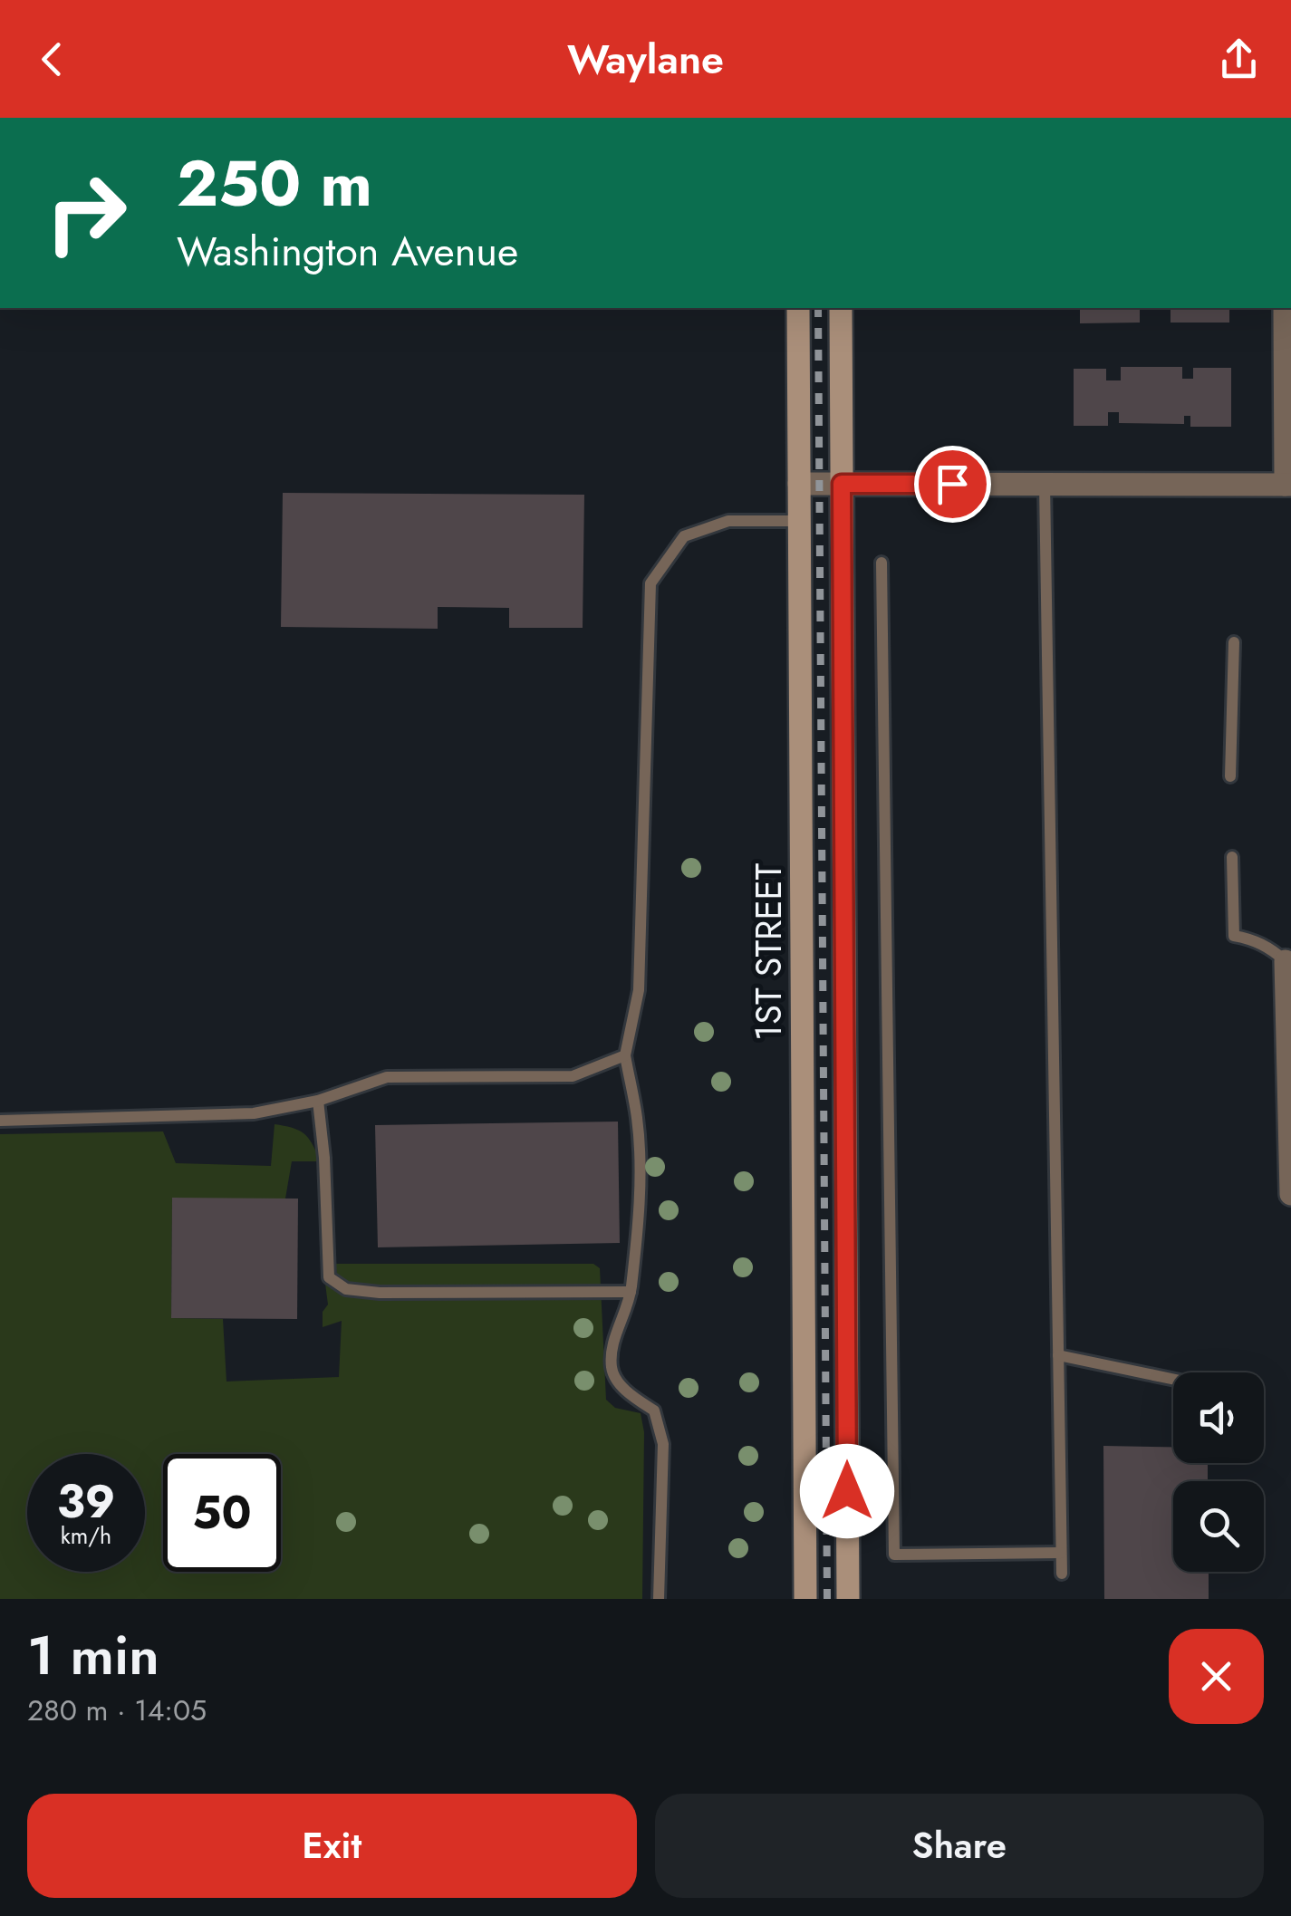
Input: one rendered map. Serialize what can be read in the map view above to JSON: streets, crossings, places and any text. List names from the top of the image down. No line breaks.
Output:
{"streets":{"main road":["1ST STREET"]},"page":{"header":"Waylane","turn":["250 m","Washington Avenue"],"speed":"39 km/h","limit":"50","heading":["1 min","280 m · 14:05"],"buttons":["Exit","Share"]}}
